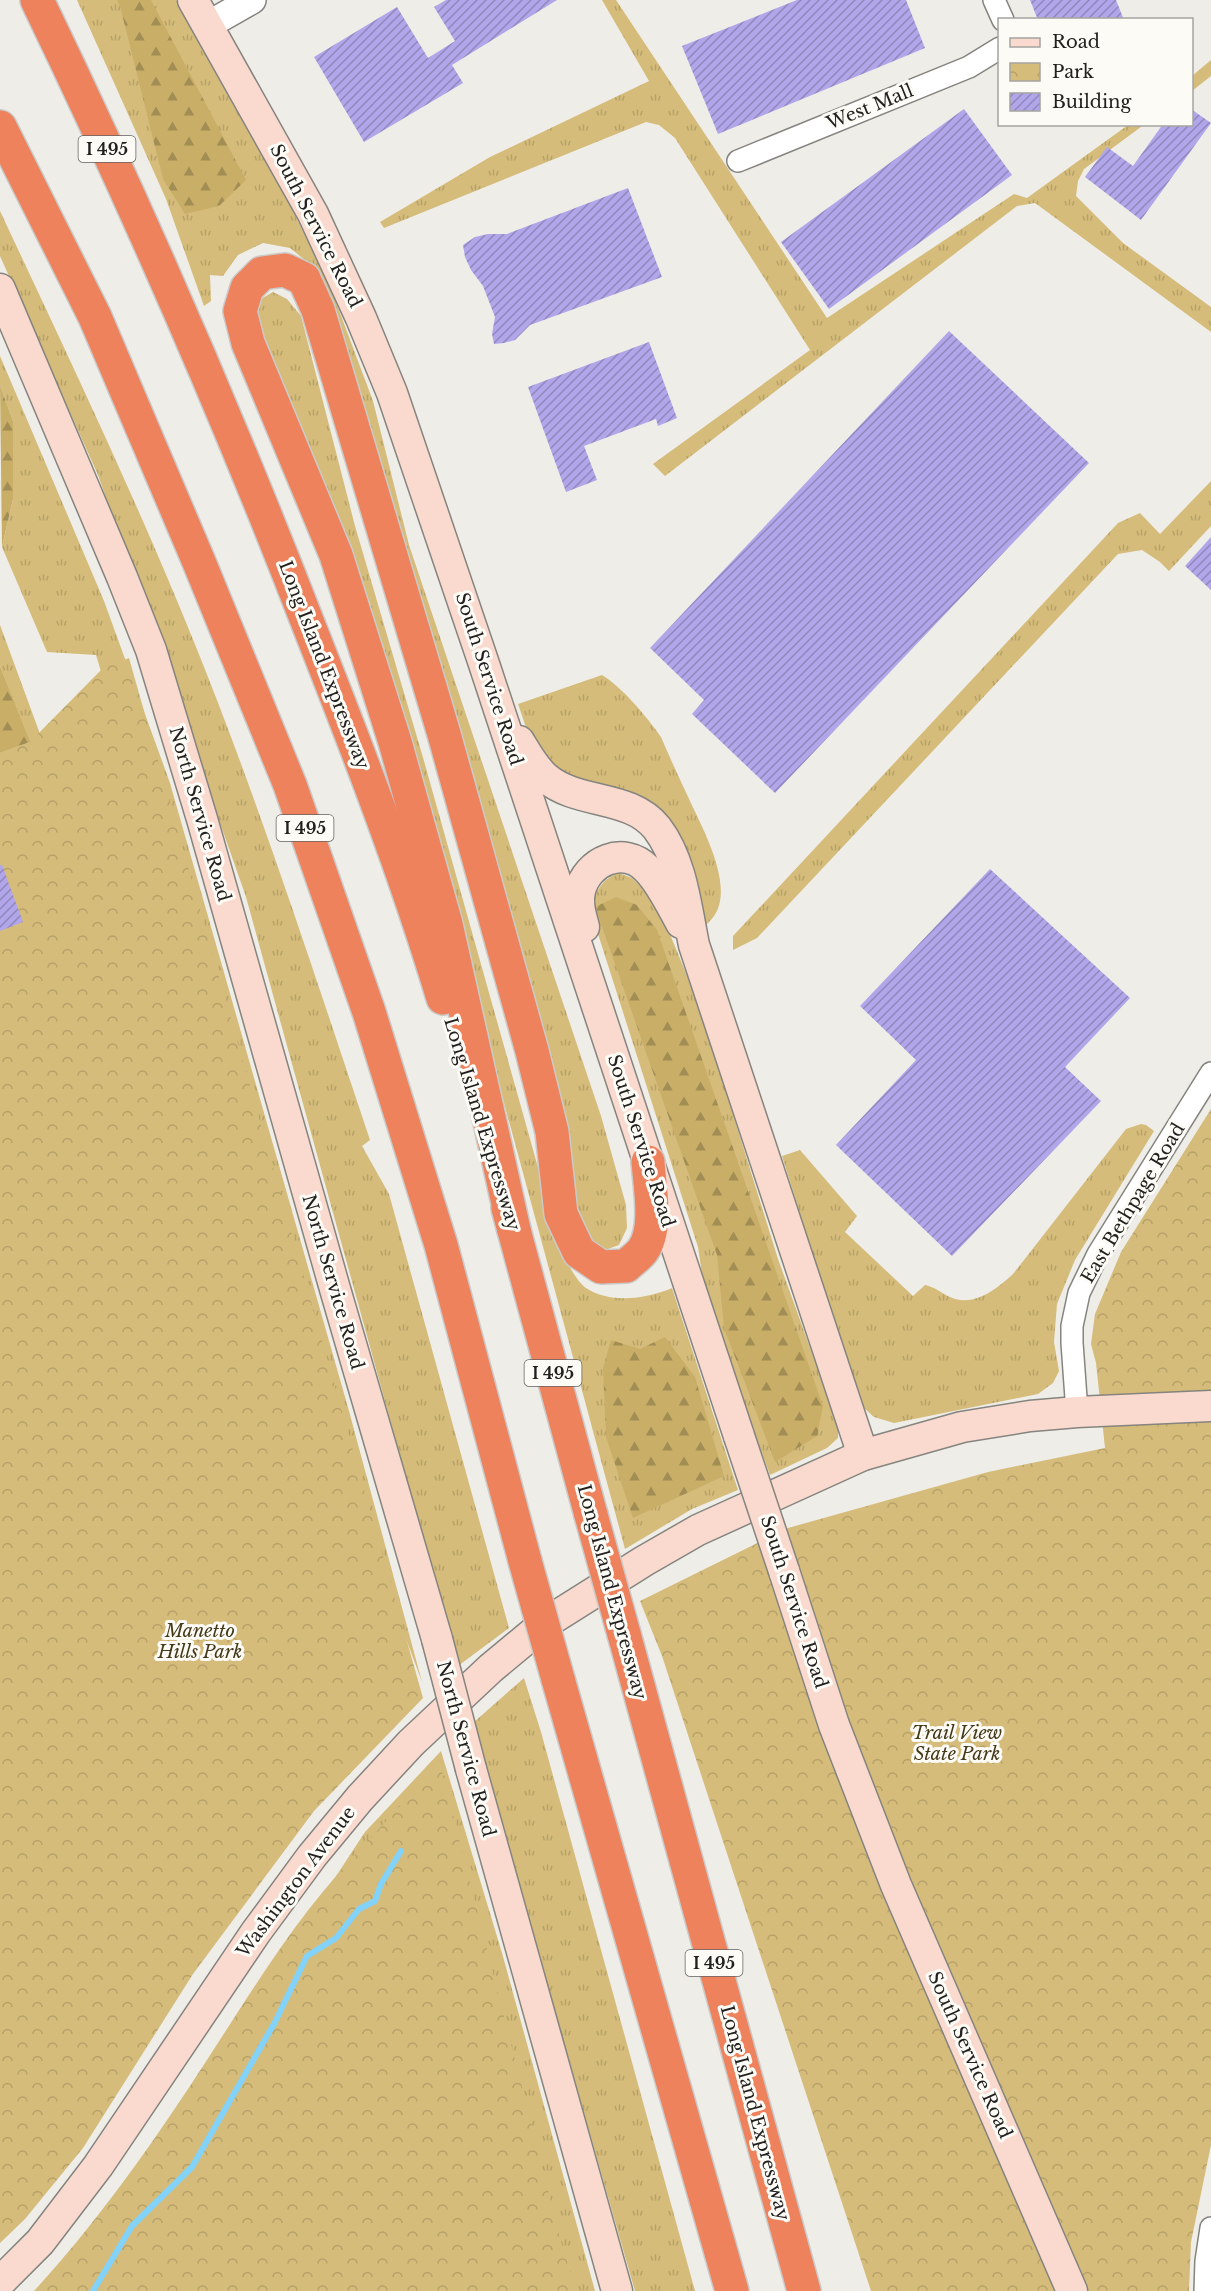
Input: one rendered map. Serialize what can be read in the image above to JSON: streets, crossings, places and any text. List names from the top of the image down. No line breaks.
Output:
{"streets":{"highway":["I 495","Long Island Expressway"],"main road":["South Service Road","North Service Road","Washington Avenue"],"street":["West Mall","East Bethpage Road"]},"crossings":[["East Bethpage Road","Washington Avenue"]],"parks":["Manetto Hills Park","Trail View State Park"],"legend":["Road","Park","Building"]}
